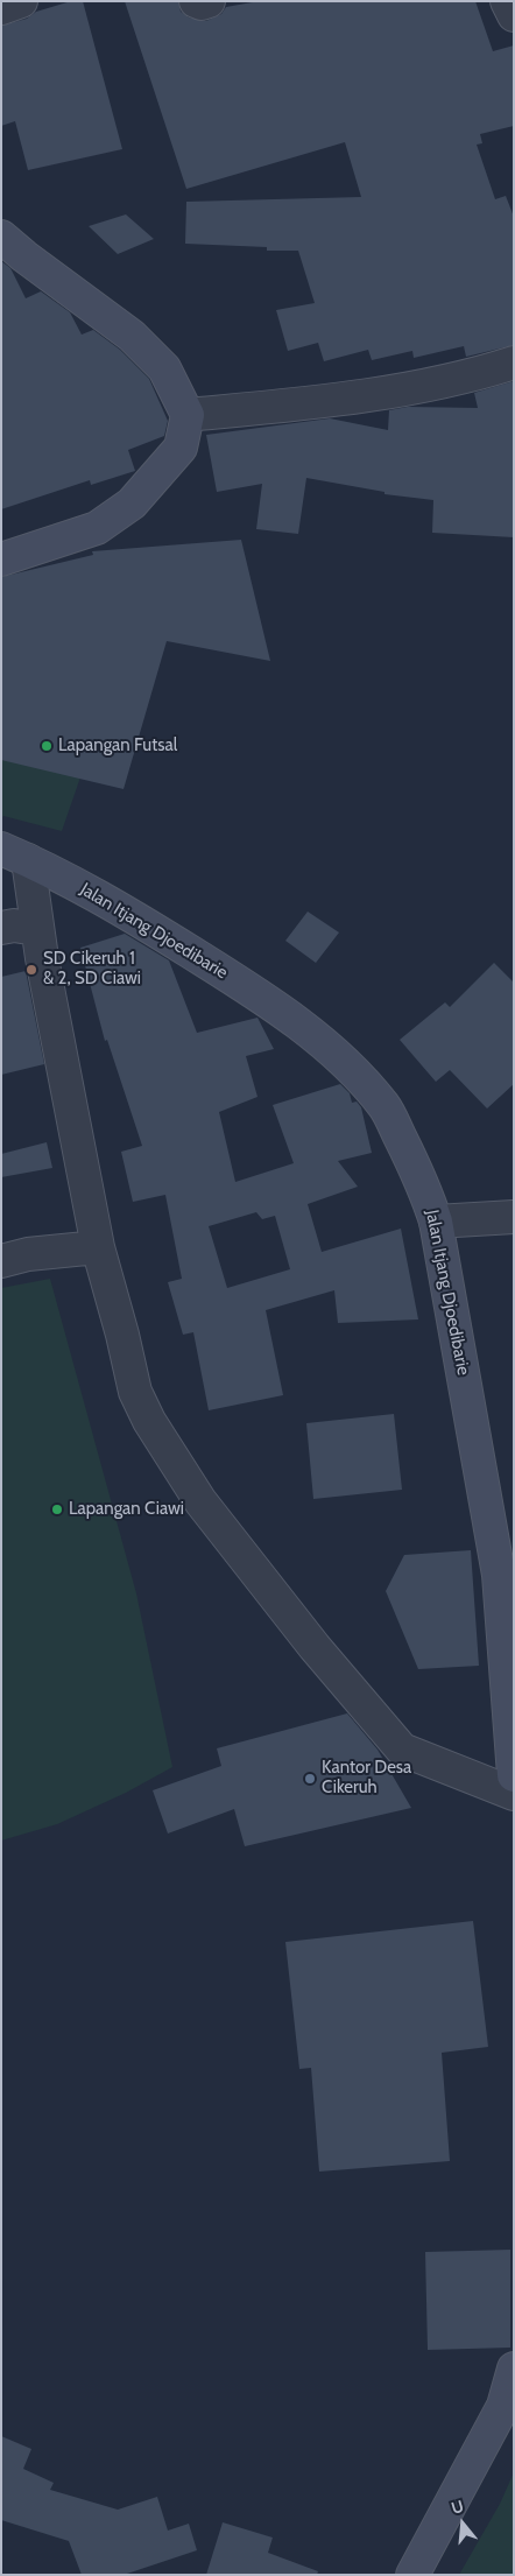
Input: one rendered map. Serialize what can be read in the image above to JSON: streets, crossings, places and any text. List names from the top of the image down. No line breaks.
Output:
{"streets":{"main road":["Jalan Itjang Djoedibarie"]},"places":["Lapangan Futsal","SD Cikeruh 1 & 2, SD Ciawi","Lapangan Ciawi","Kantor Desa Cikeruh"],"north":"top"}
